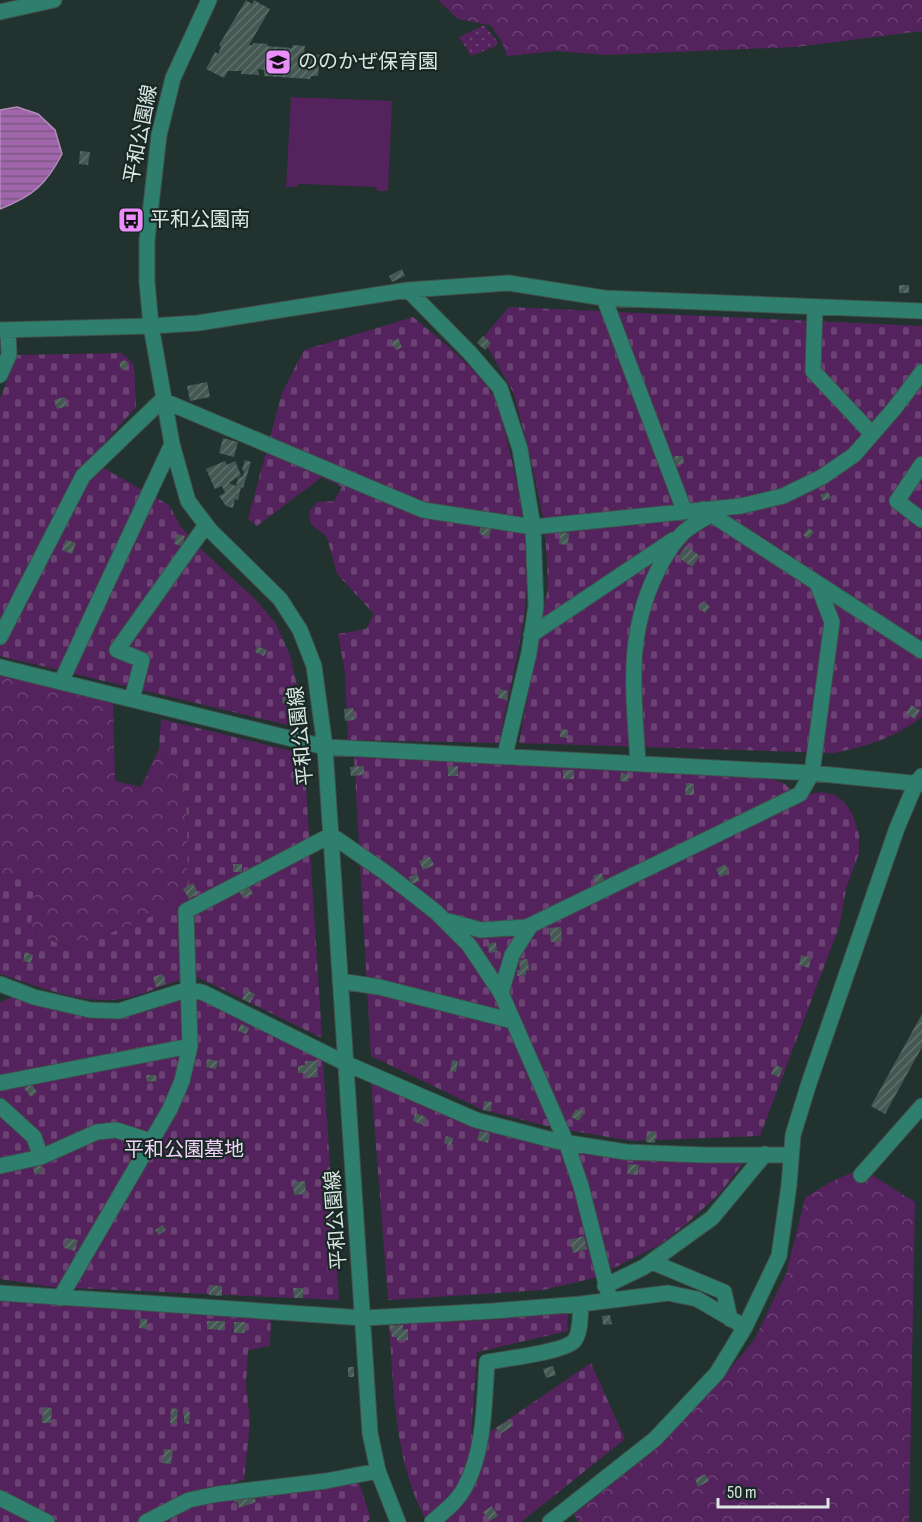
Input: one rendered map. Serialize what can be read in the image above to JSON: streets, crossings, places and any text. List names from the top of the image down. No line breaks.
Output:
{"streets":{"street":["平和公園線"]},"parks":["平和公園墓地"],"places":{"school or university":["ののかぜ保育園"],"bus stop":["平和公園南"]},"scale_bar":"50 m"}
